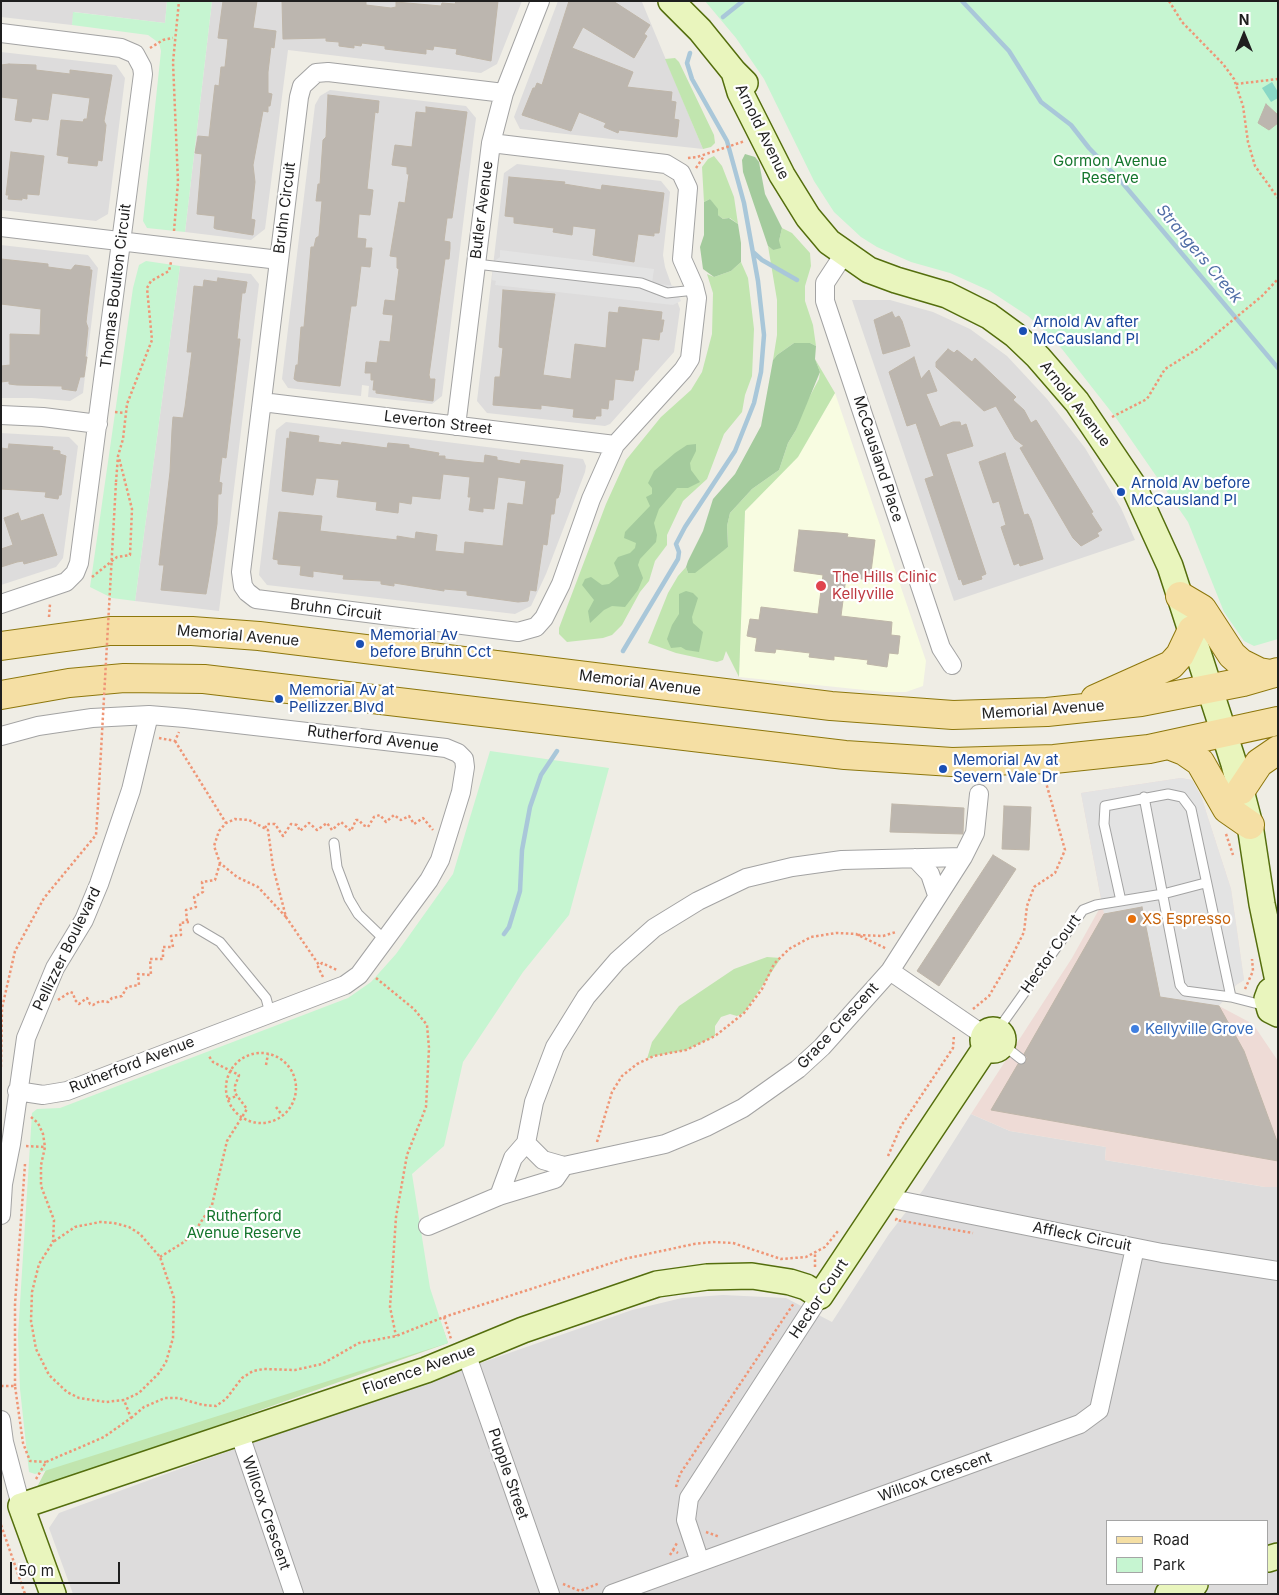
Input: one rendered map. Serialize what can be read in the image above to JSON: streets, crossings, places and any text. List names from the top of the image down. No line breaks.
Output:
{"streets":{"main road":["Memorial Avenue"],"street":["Arnold Avenue","Bruhn Circuit","Butler Avenue","Thomas Boulton Circuit","Leverton Street","McCausland Place","Rutherford Avenue","Pellizzer Boulevard","Hector Court","Grace Crescent","Affleck Circuit","Florence Avenue","Pupple Street","Willcox Crescent"]},"crossings":[["Arnold Avenue","McCausland Place"],["Arnold Avenue","Memorial Avenue"],["Bruhn Circuit","Butler Avenue"],["Bruhn Circuit","Leverton Street"],["Butler Avenue","Leverton Street"],["Rutherford Avenue","Pellizzer Boulevard"],["Hector Court","Grace Crescent"],["Hector Court","Affleck Circuit"],["Hector Court","Florence Avenue"],["Hector Court","Willcox Crescent"],["Affleck Circuit","Willcox Crescent"],["Florence Avenue","Pupple Street"],["Florence Avenue","Willcox Crescent"]],"water":["Strangers Creek"],"parks":["Gormon Avenue Reserve","Rutherford Avenue Reserve"],"places":["Arnold Av after McCausland Pl","Arnold Av before McCausland Pl","The Hills Clinic Kellyville","Memorial Av before Bruhn Cct","Memorial Av at Pellizzer Blvd","Memorial Av at Severn Vale Dr","XS Espresso","Kellyville Grove"],"legend":["Road","Park"],"scale_bar":"50 m","north":"top"}
